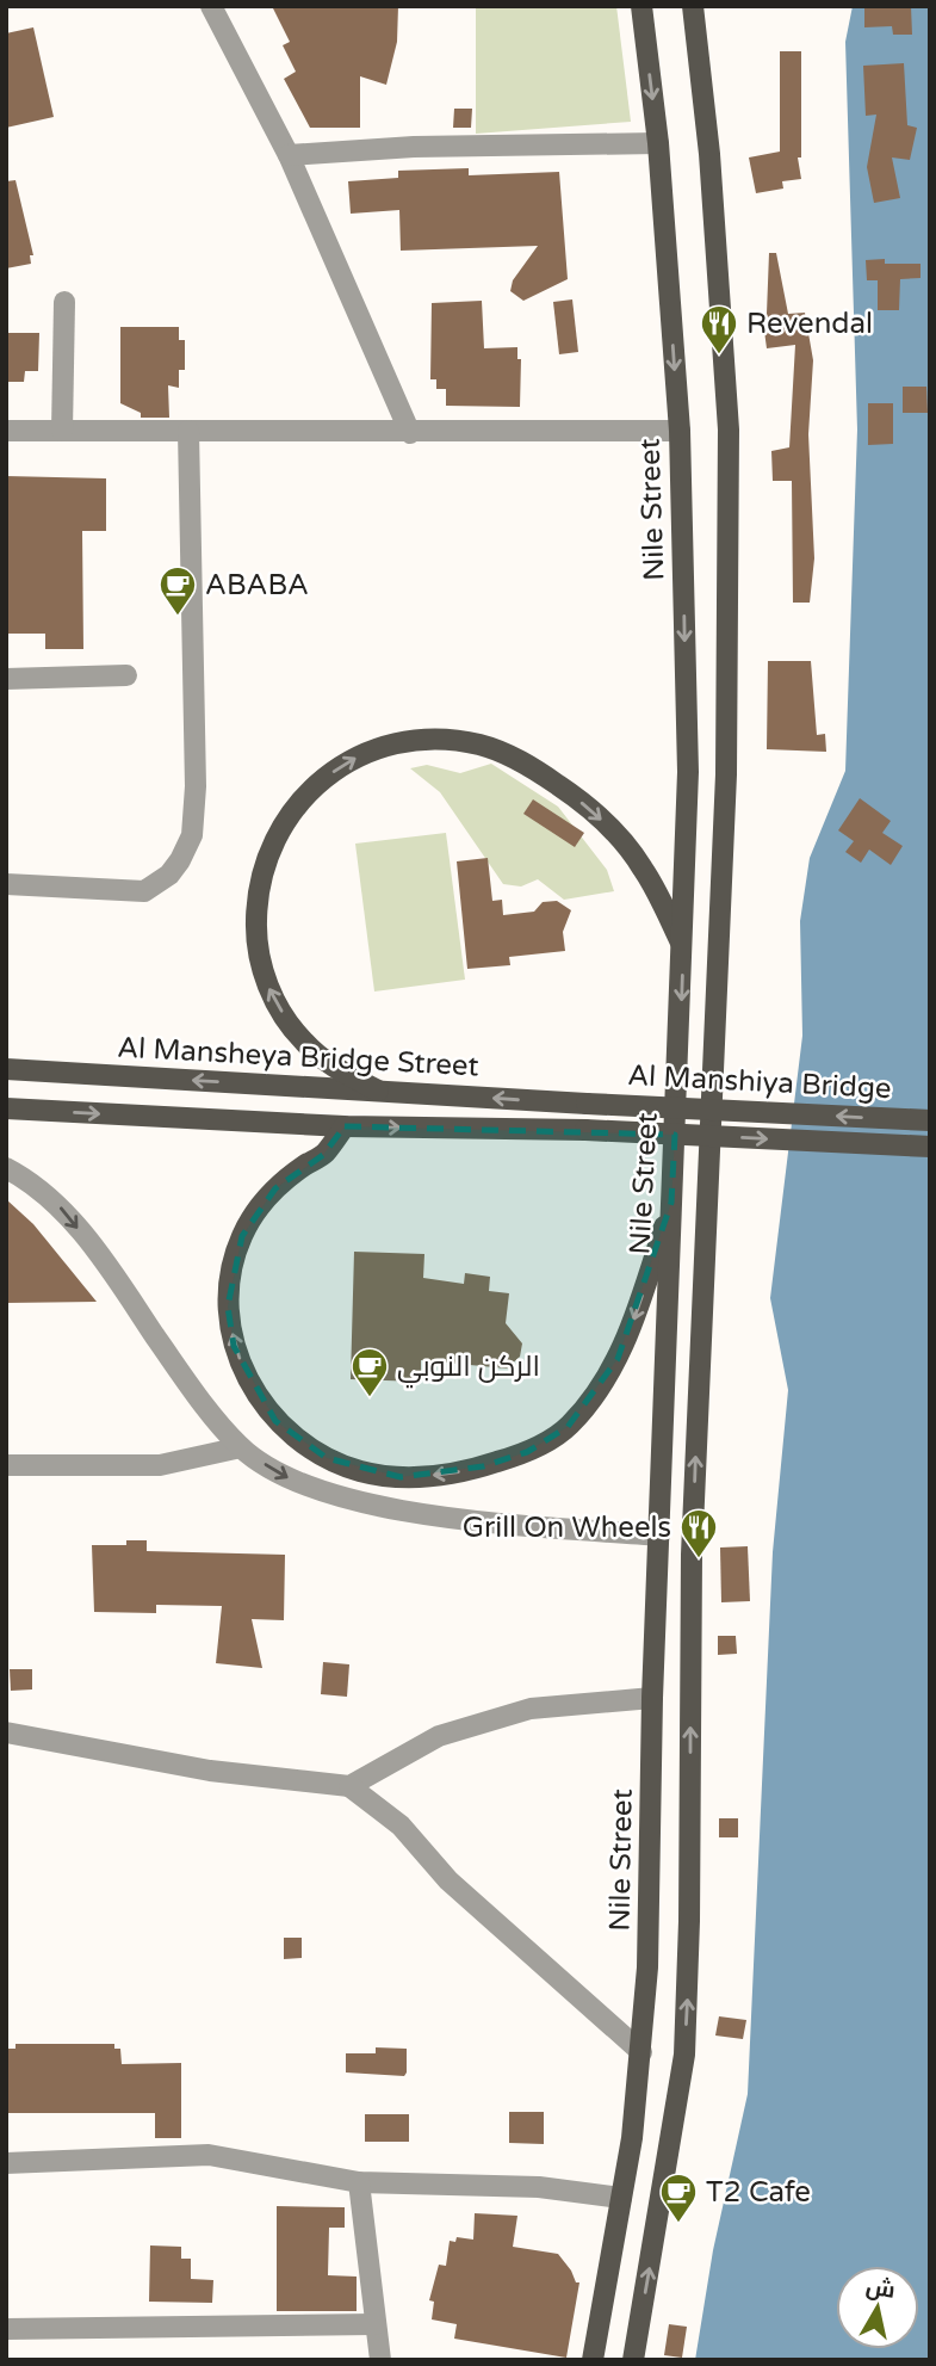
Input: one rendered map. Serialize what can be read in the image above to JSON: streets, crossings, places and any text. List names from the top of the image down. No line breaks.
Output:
{"streets":{"main road":["Nile Street","Al Mansheya Bridge Street","Al Manshiya Bridge"]},"crossings":[["Al Mansheya Bridge Street","Al Manshiya Bridge"]],"places":{"restaurant":["Revendal","Grill On Wheels"],"cafe":["ABABA","الركن النوبي","T2 Cafe"]},"north":"top"}
